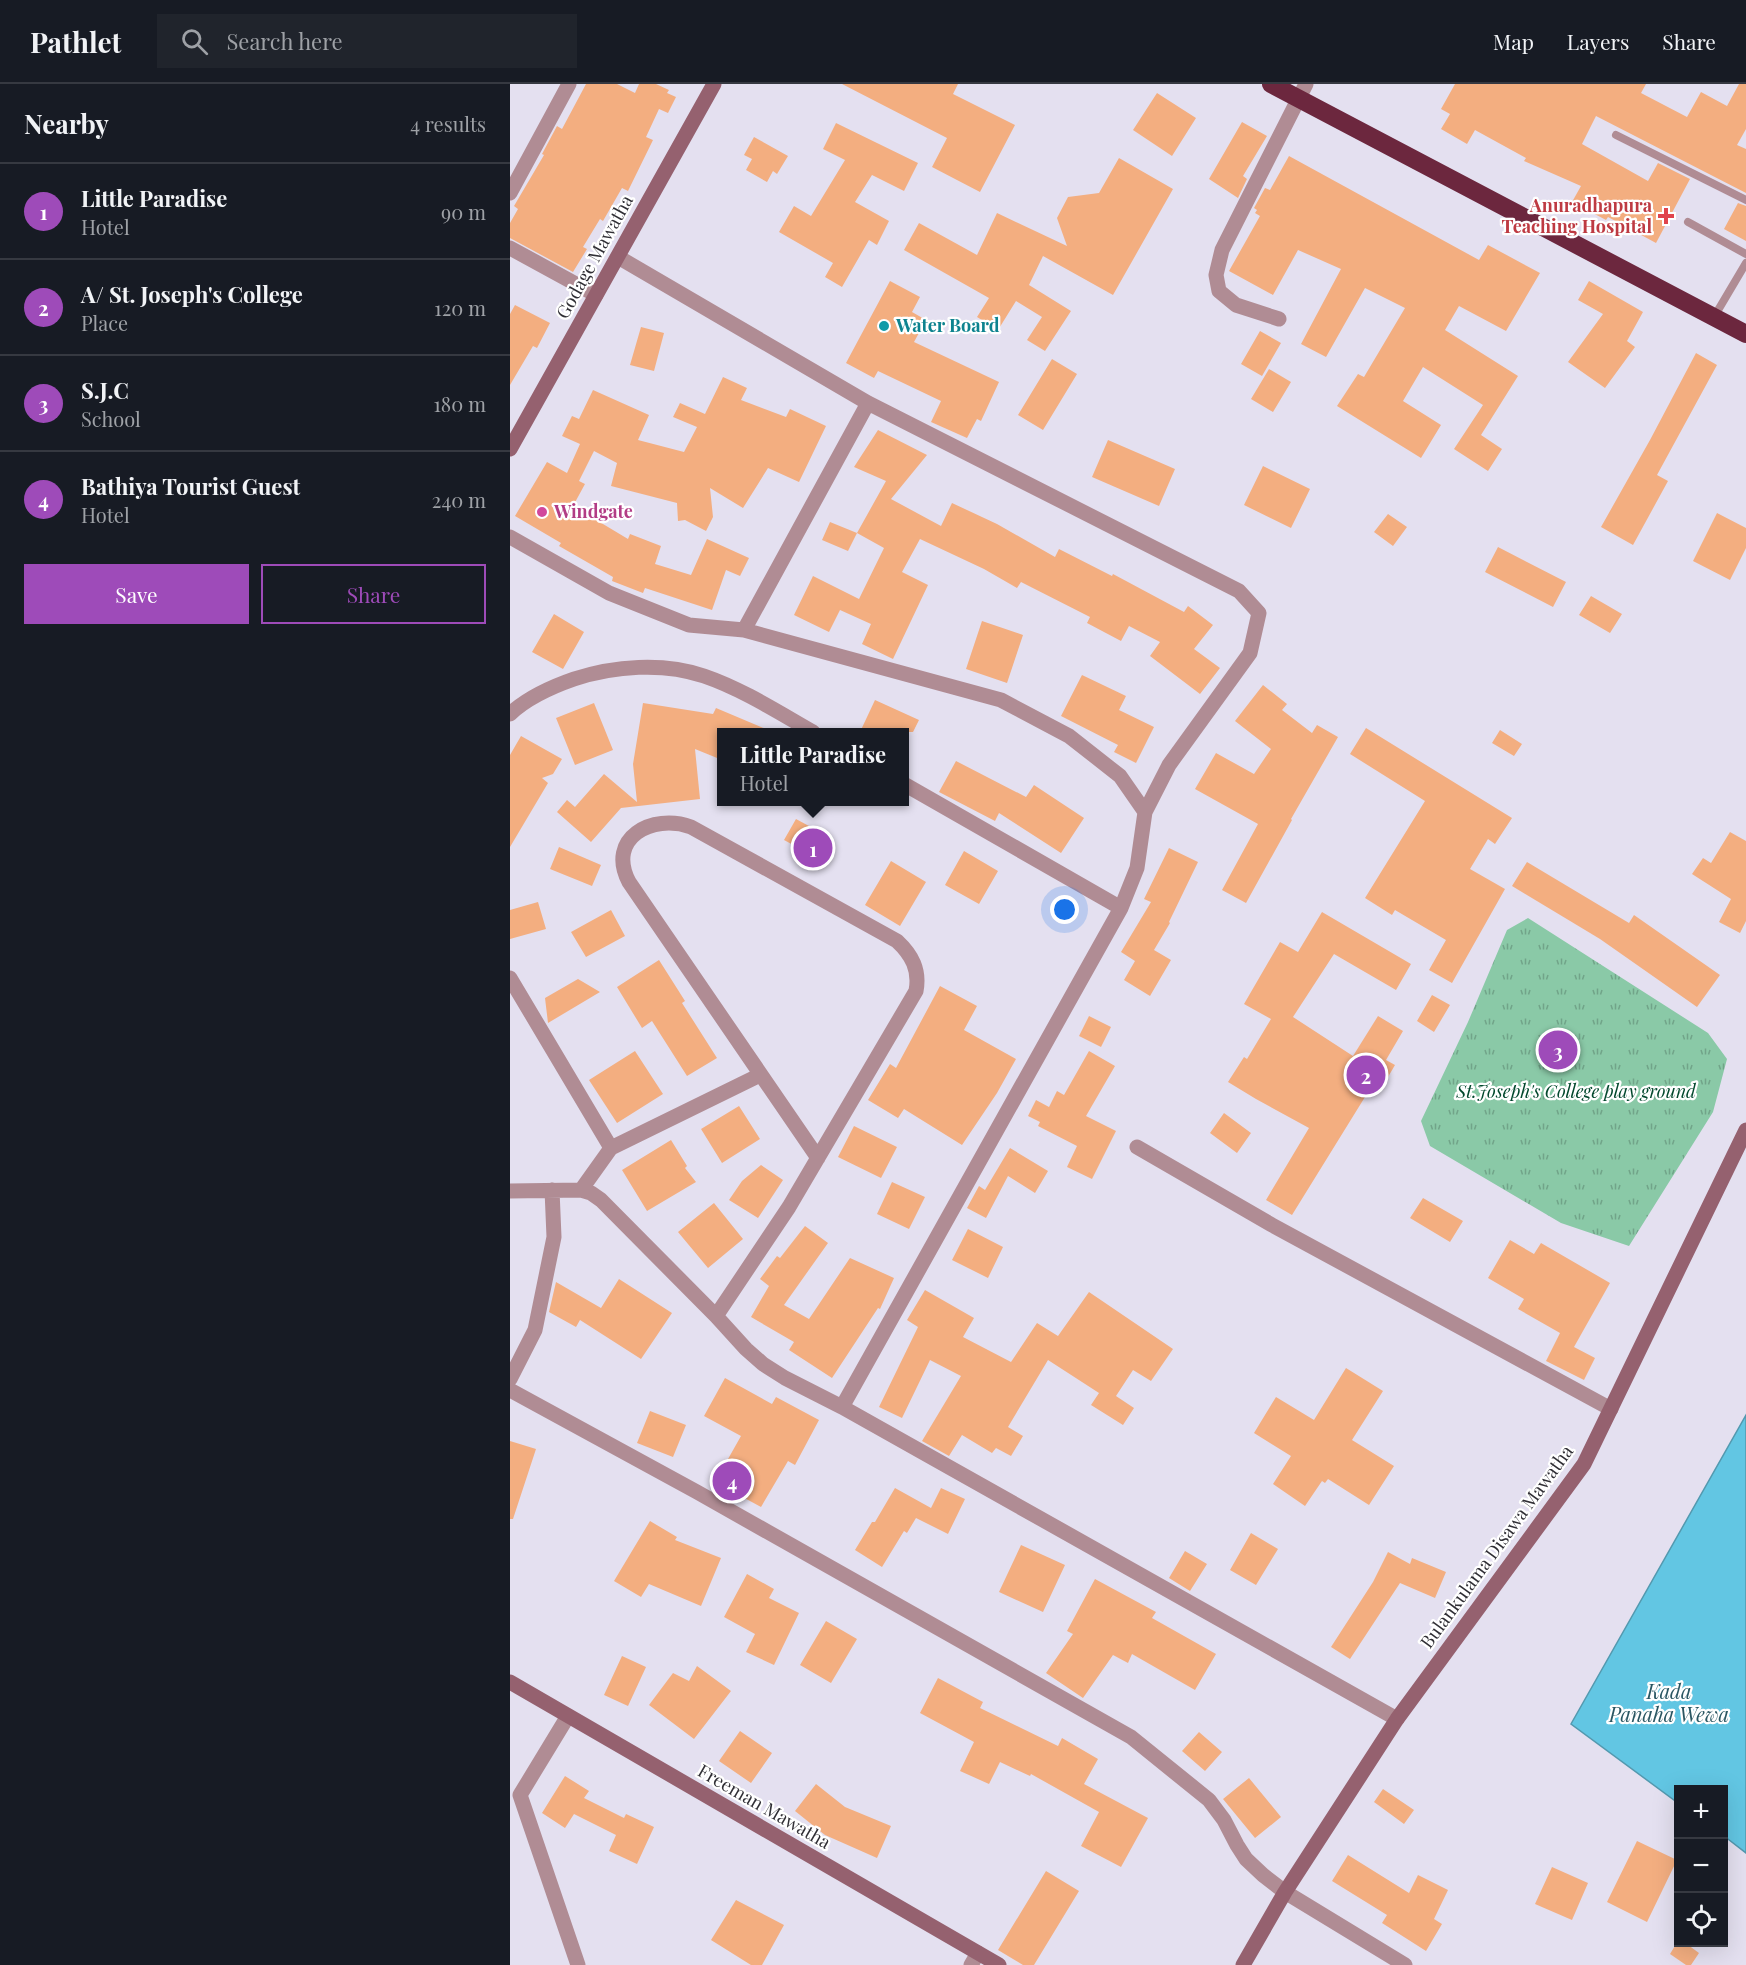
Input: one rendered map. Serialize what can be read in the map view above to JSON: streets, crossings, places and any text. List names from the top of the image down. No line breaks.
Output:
{"streets":{"street":["Godage Mawatha","Bulankulama Disawa Mawatha","Freeman Mawatha"]},"water":["Kada Panaha Wewa"],"parks":["St.Joseph's College play ground"],"places":{"health":["Anuradhapura Teaching Hospital"],"other":["Water Board","Windgate"]},"page":{"header":"Pathlet","search":"Search here","nav":["Map","Layers","Share"],"heading":["Nearby","4 results"],"list":[{"mark":"1","name":"Little Paradise","note":"Hotel","value":"90 m"},{"mark":"2","name":"A/ St. Joseph's College","note":"Place","value":"120 m"},{"mark":"3","name":"S.J.C","note":"School","value":"180 m"},{"mark":"4","name":"Bathiya Tourist Guest","note":"Hotel","value":"240 m"}],"buttons":["Save","Share"],"popup":["Little Paradise","Hotel"],"pins":["1","3","2","4"],"map_buttons":["+","−"]}}
